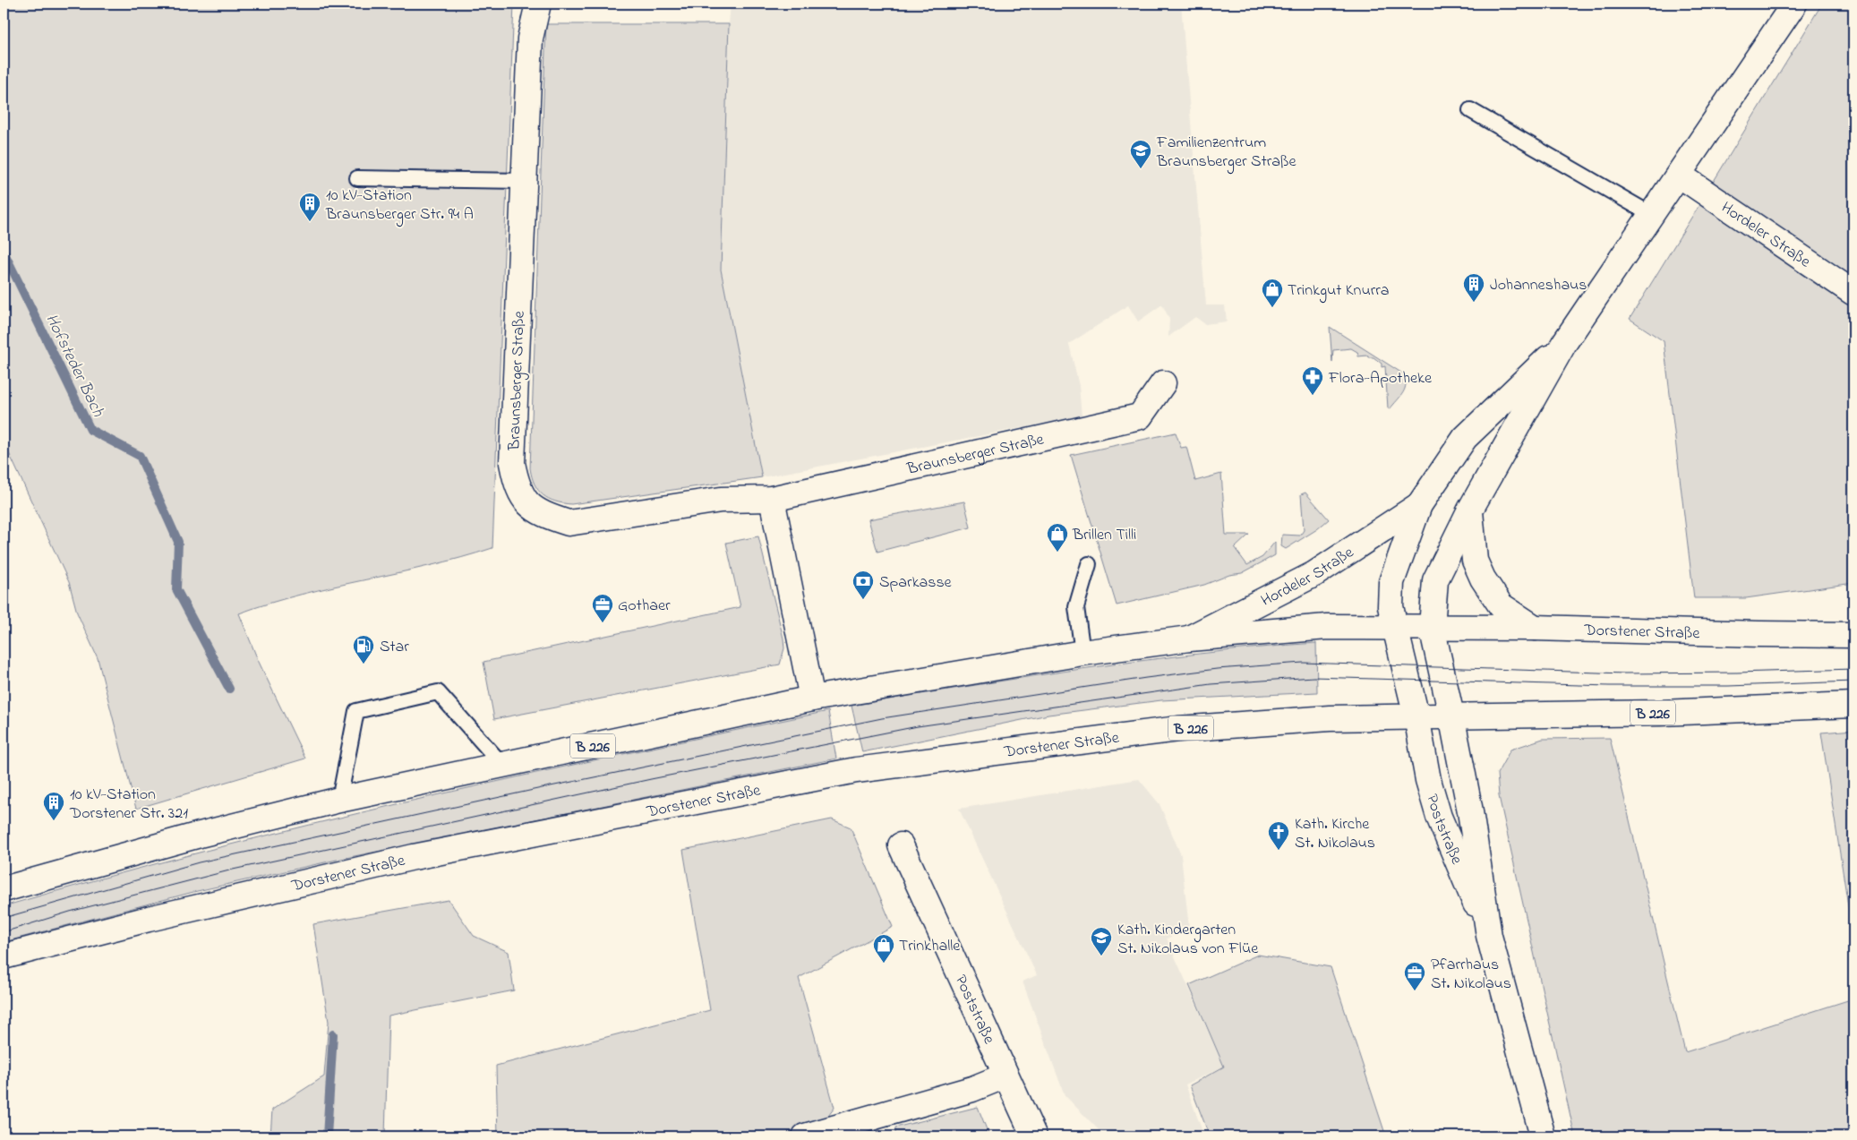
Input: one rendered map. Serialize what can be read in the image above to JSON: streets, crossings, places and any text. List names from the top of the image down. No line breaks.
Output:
{"streets":{"street":["Hordeler Straße","Braunsberger Straße","Dorstener Straße","B 226","Poststraße"]},"crossings":[["Hordeler Straße","Dorstener Straße"],["Dorstener Straße","Poststraße"]],"water":["Hofsteder Bach"],"places":{"school or university":["Familienzentrum Braunsberger Straße","Kath. Kindergarten St. Nikolaus von Flüe"],"building":["10 kV-Station Braunsberger Str. 94 A","Johanneshaus","10 kV-Station Dorstener Str. 321"],"shop":["Trinkgut Knurra","Brillen Tilli","Trinkhalle"],"pharmacy":["Flora-Apotheke"],"bank":["Sparkasse"],"office":["Gothaer","Pfarrhaus St. Nikolaus"],"fuel station":["Star"],"church":["Kath. Kirche St. Nikolaus"]}}
